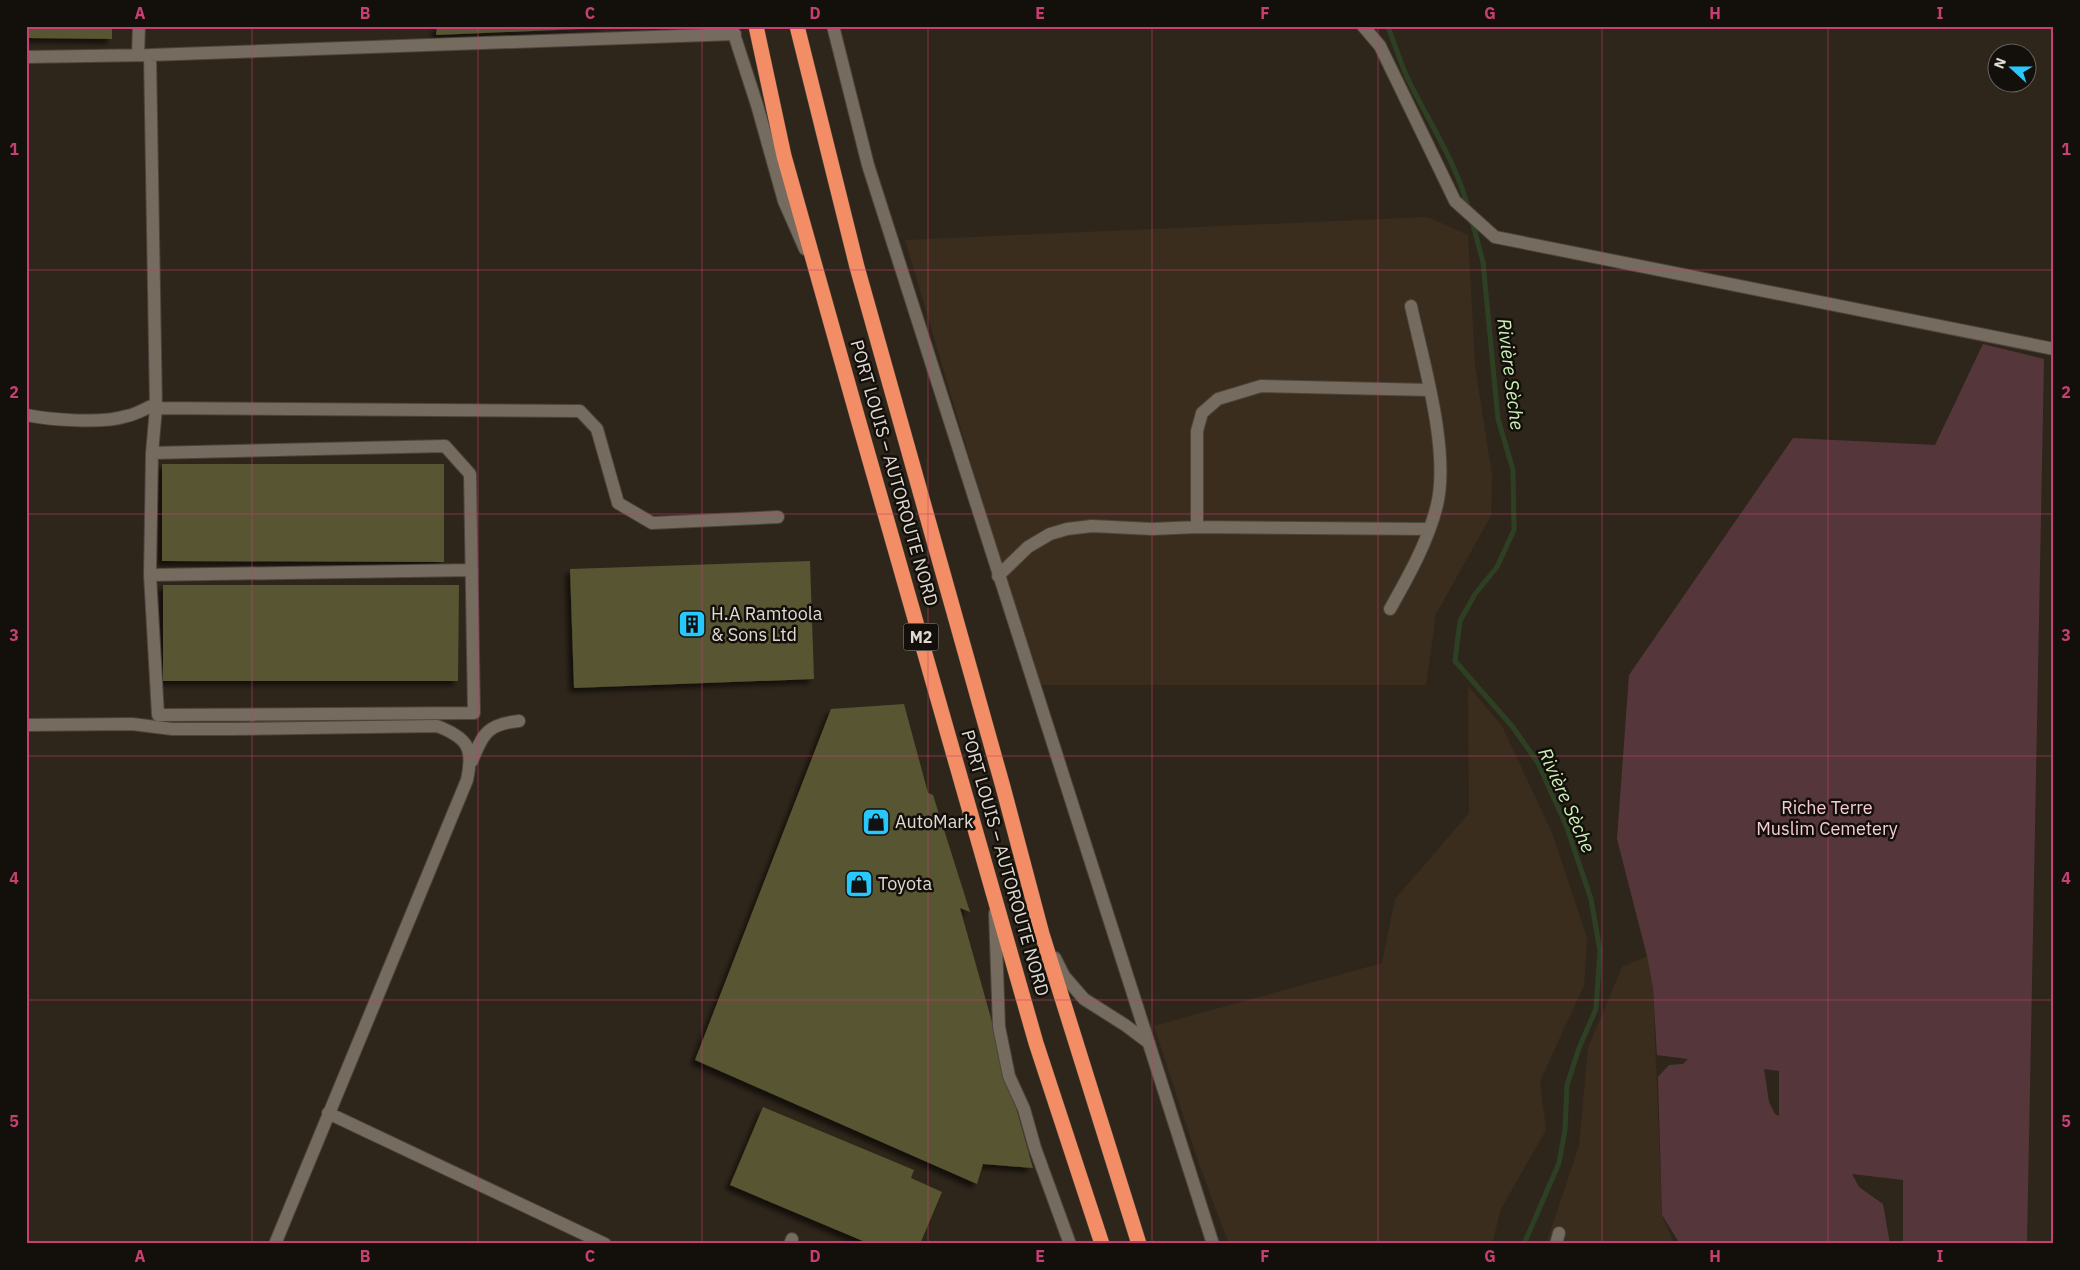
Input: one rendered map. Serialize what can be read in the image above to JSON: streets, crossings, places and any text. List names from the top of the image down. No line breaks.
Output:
{"streets":{"highway":["PORT LOUIS – AUTOROUTE NORD","M2"]},"water":["Rivière Sèche"],"parks":["Riche Terre Muslim Cemetery"],"places":{"building":["H.A Ramtoola & Sons Ltd"],"shop":["AutoMark","Toyota"]},"north":"left","grid":{"columns":["A","B","C","D","E","F","G","H","I"],"rows":["1","2","3","4","5"]}}
